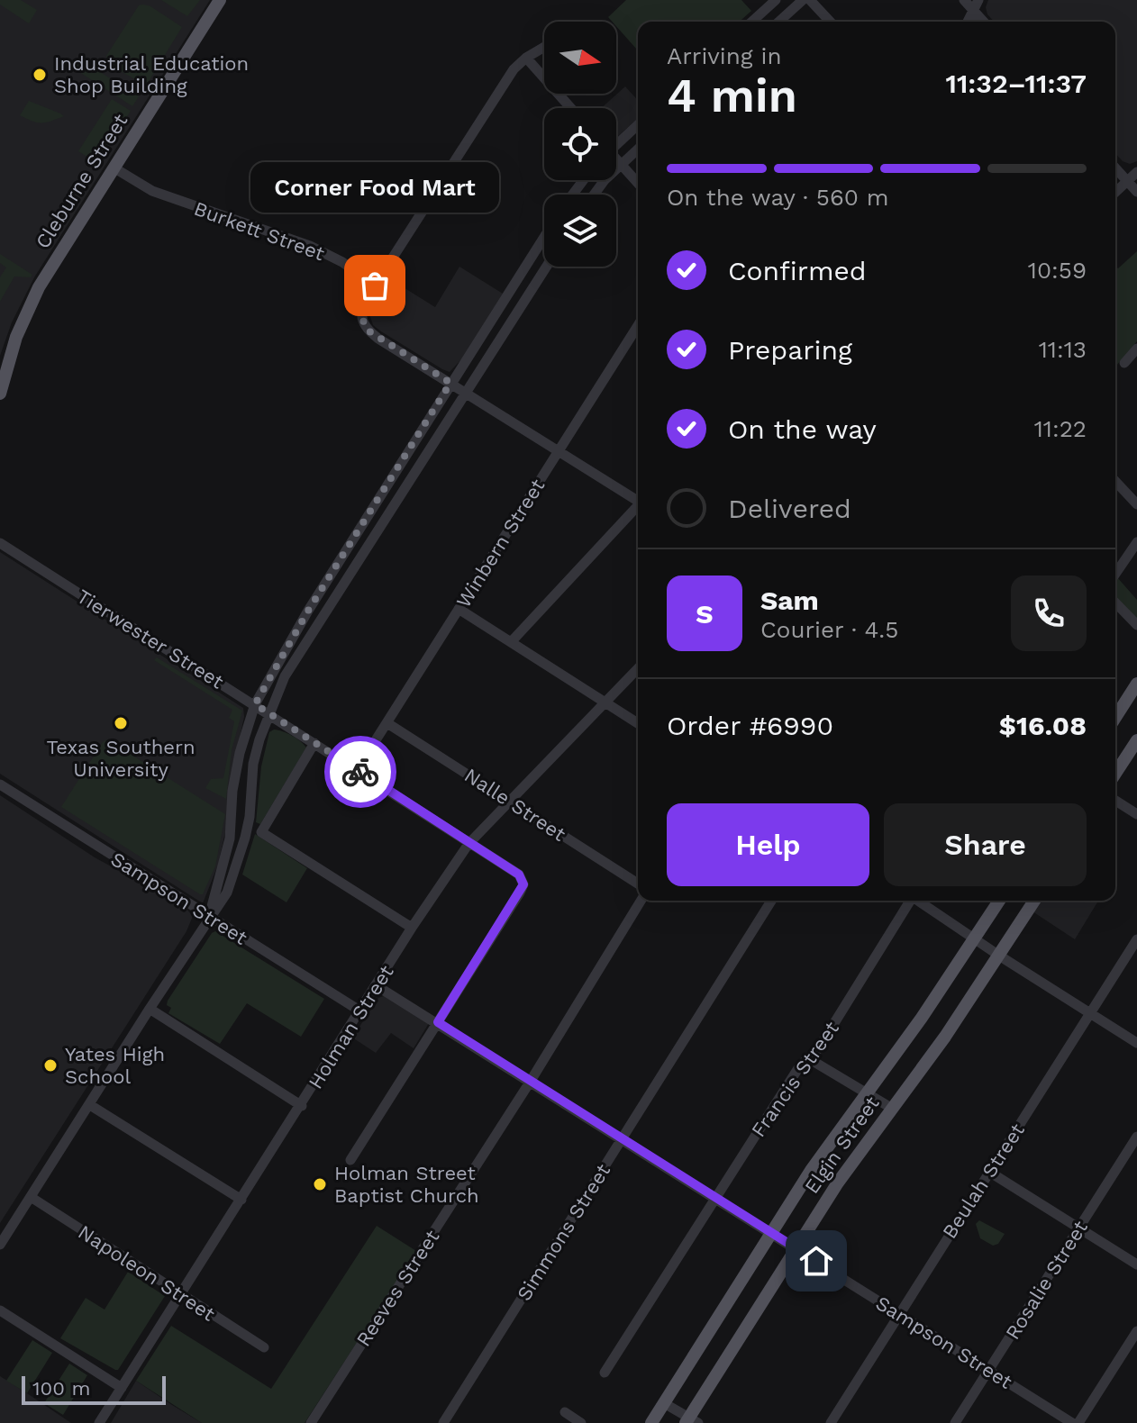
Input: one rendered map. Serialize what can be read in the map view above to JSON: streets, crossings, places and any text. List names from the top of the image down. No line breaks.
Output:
{"streets":{"main road":["Cleburne Street","Elgin Street"],"street":["Burkett Street","Winbern Street","Tierwester Street","Nalle Street","Sampson Street","Holman Street","Francis Street","Beulah Street","Simmons Street","Napoleon Street","Rosalie Street","Reeves Street"]},"crossings":[["Cleburne Street","Burkett Street"],["Winbern Street","Tierwester Street"],["Winbern Street","Nalle Street"],["Tierwester Street","Sampson Street"],["Tierwester Street","Holman Street"],["Nalle Street","Holman Street"],["Sampson Street","Holman Street"],["Sampson Street","Francis Street"],["Sampson Street","Elgin Street"],["Sampson Street","Beulah Street"],["Sampson Street","Simmons Street"],["Sampson Street","Rosalie Street"],["Sampson Street","Reeves Street"],["Holman Street","Napoleon Street"]],"places":["Industrial Education Shop Building","Corner Food Mart","Texas Southern University","Yates High School","Holman Street Baptist Church"],"scale_bar":"100 m","north":"right","page":{"heading":["4 min","Arriving in","11:32–11:37"],"panel":["Sam","Courier · 4.5","Order #6990","$16.08"],"bar":"On the way · 560 m","bubble":"Corner Food Mart","list":[["Confirmed","10:59"],["Preparing","11:13"],["On the way","11:22"],"Delivered"],"round":"S","buttons":["Help","Share"],"scale":"100 m"}}
